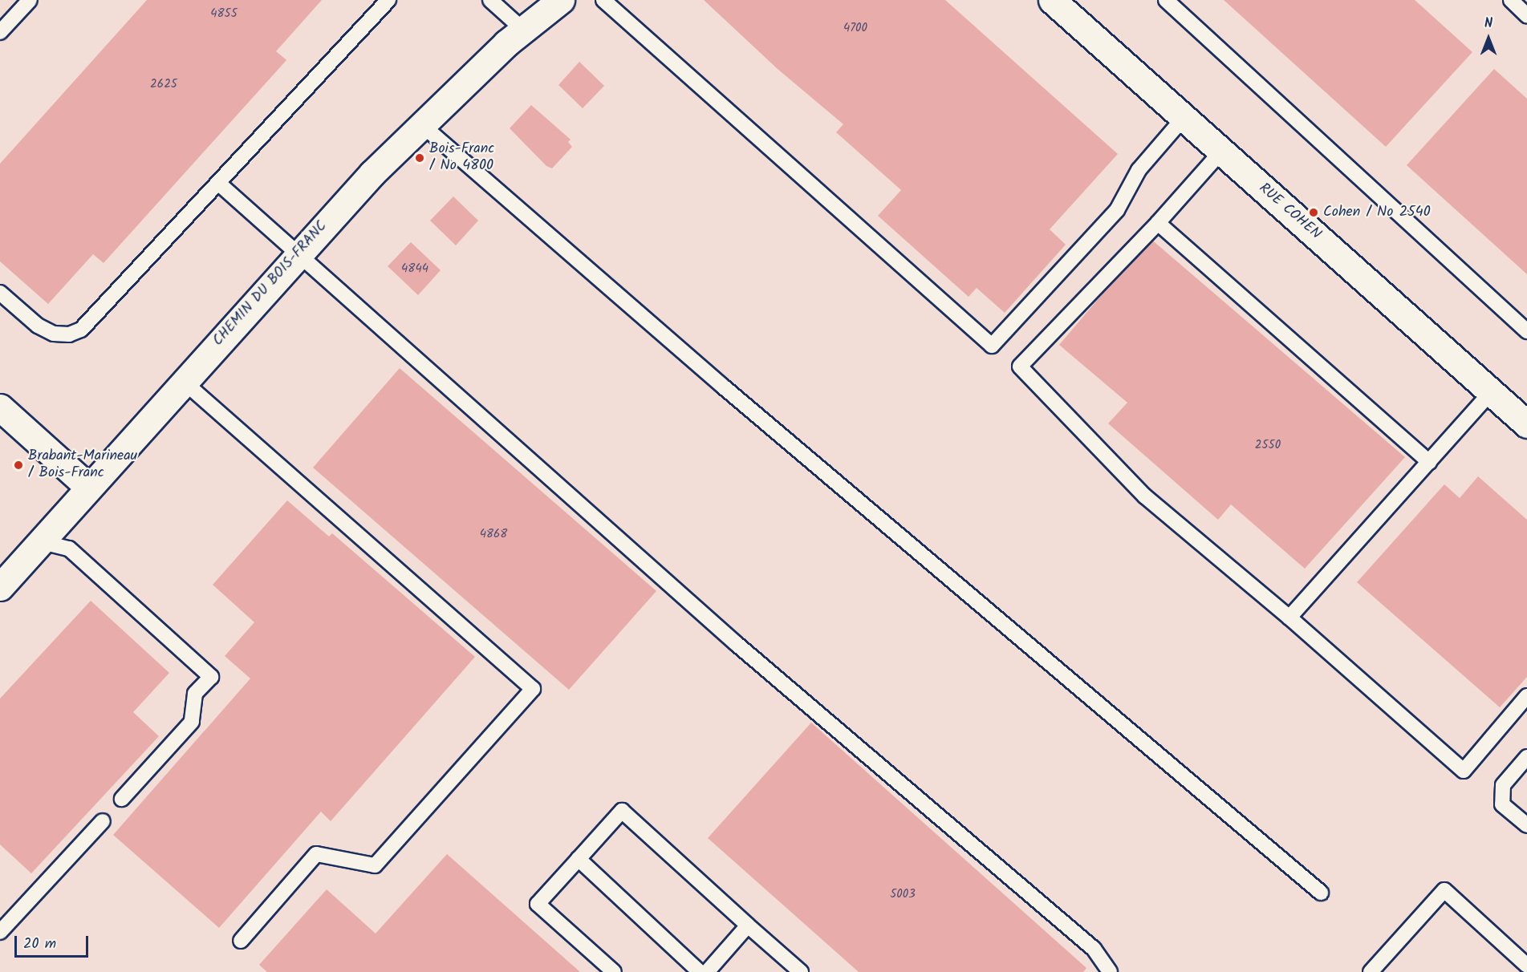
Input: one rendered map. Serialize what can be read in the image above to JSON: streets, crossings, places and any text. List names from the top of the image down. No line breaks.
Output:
{"streets":{"street":["RUE COHEN","CHEMIN DU BOIS-FRANC"]},"places":["Bois-Franc / No 4800","Cohen / No 2540","Brabant-Marineau / Bois-Franc"],"house_numbers":["4855","4700","2625","4844","2550","4868","5003"],"scale_bar":"20 m","north":"top"}
